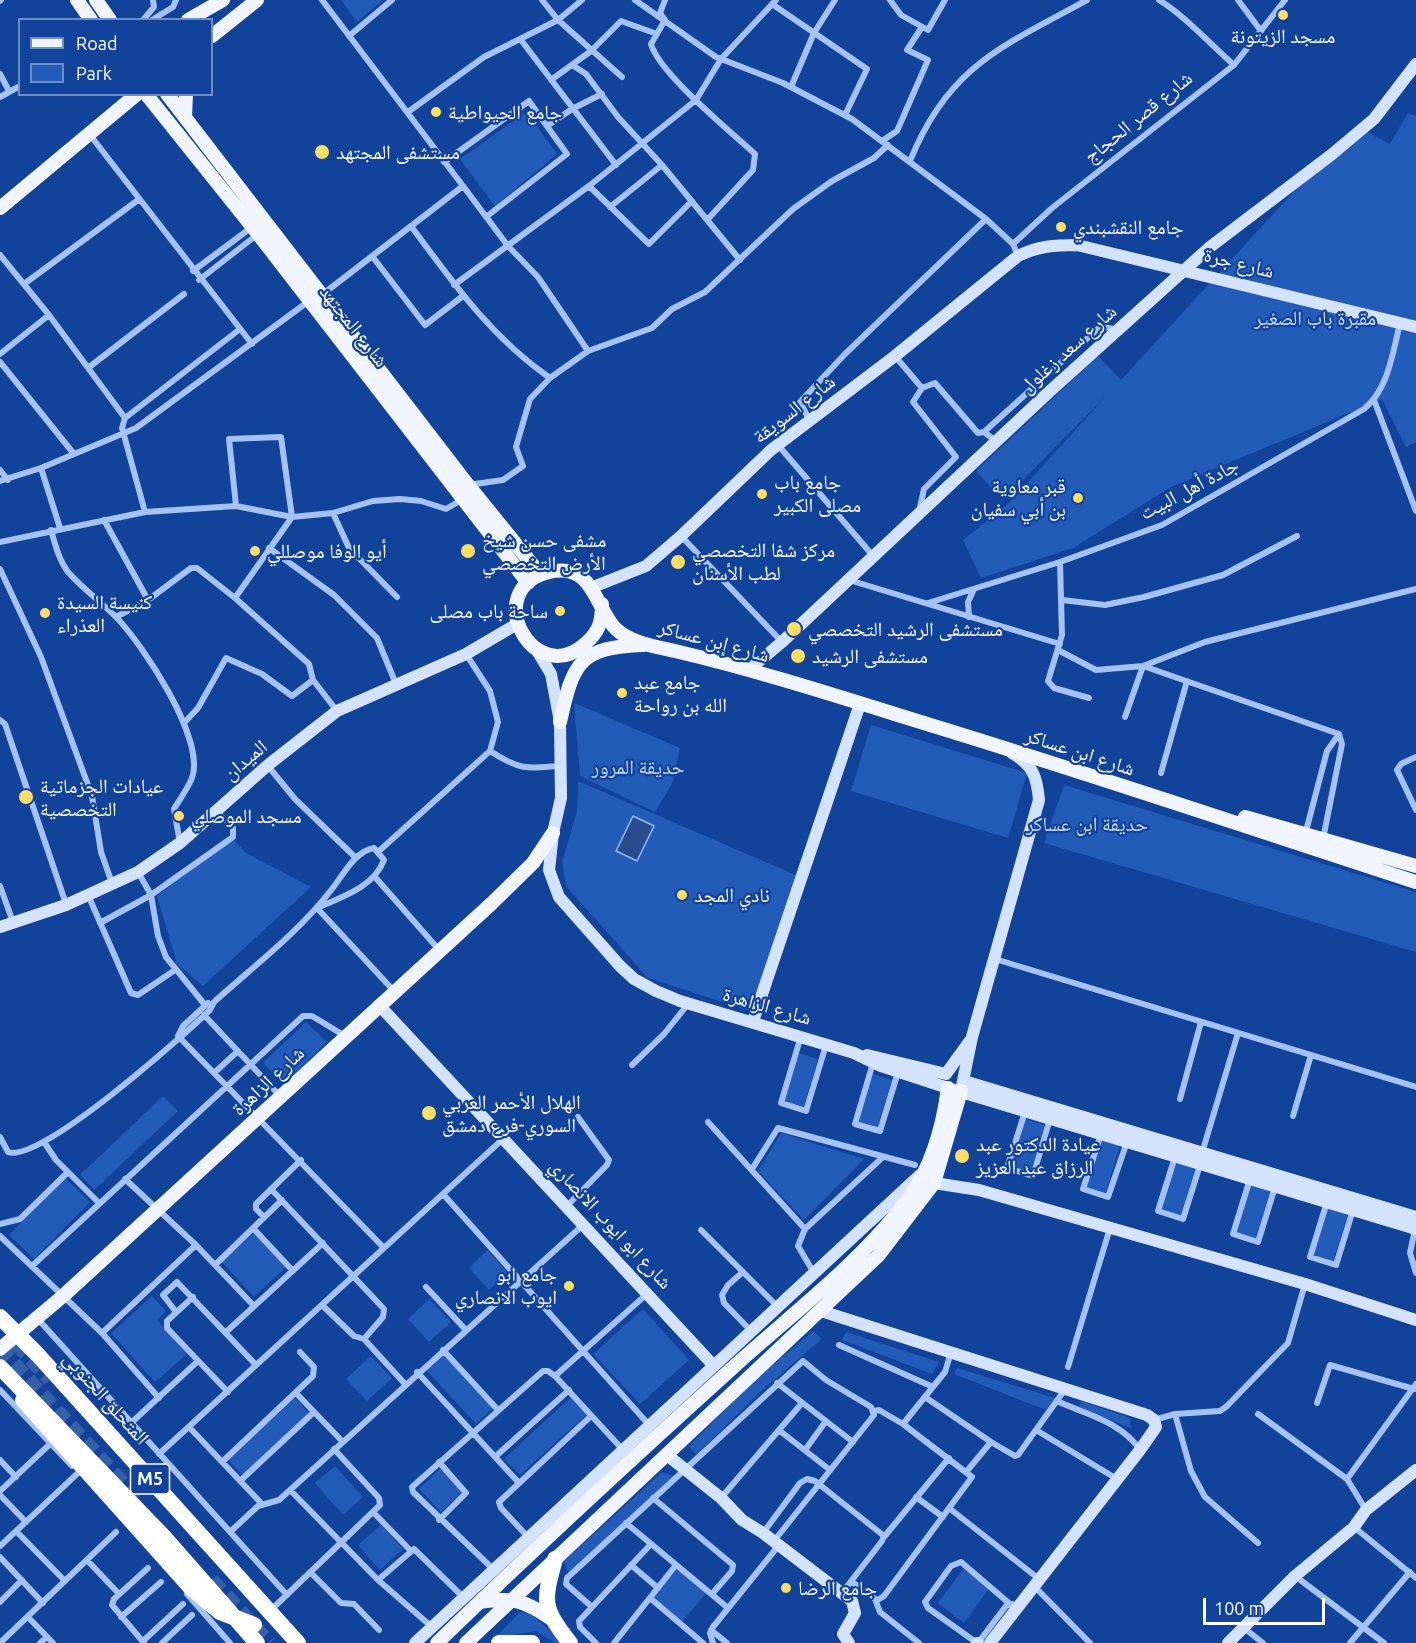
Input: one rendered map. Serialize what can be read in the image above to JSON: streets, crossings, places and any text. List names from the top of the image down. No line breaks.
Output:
{"streets":{"highway":["المتحلق الجنوبي","M5"],"main road":["شارع المجتهد","شارع إبن عساكر","شارع ابن عساكر","شارع الزاهرة"],"street":["شارع قصر الحجاج","شارع جرة","شارع سعد زغلول","شارع السويقة","جادة أهل البيت","الميدان","شارع ابو ايوب الانصاري"]},"crossings":[["شارع جرة","شارع سعد زغلول"],["شارع جرة","شارع السويقة"],["شارع جرة","جادة أهل البيت"],["شارع المجتهد","شارع السويقة"],["شارع المجتهد","شارع إبن عساكر"],["شارع المجتهد","الميدان"],["شارع المجتهد","شارع الزاهرة"],["شارع سعد زغلول","شارع إبن عساكر"],["شارع السويقة","شارع إبن عساكر"],["شارع السويقة","الميدان"],["شارع السويقة","شارع الزاهرة"],["شارع إبن عساكر","شارع ابن عساكر"],["شارع إبن عساكر","الميدان"],["شارع إبن عساكر","شارع الزاهرة"],["الميدان","شارع الزاهرة"],["شارع الزاهرة","شارع ابو ايوب الانصاري"]],"parks":["مقبرة باب الصغير","حديقة المرور","حديقة ابن عساكر"],"places":["مسجد الزيتونة","جامع الحيواطية","مستشفى المجتهد","جامع النقشبندي","جامع باب مصلى الكبير","قبر معاوية بن أبي سفيان","أيو الوفا موصللي","مشفى حسن شيخ الأرض التخصصي","مركز شفا التخصصي لطب الأسنان","ساحة باب مصلى","كنيسة السيدة العذراء","مستشفى الرشيد التخصصي","مستشفى الرشيد","جامع عبد الله بن رواحة","عيادات الجزماتية التخصصية","مسجد الموصلي","نادي المجد","الهلال الأحمر العربي السوري-فرع دمشق","عيادة الدكتور عبد الرزاق عبد العزيز","جامع ابو ايوب الانصاري","جامع الرضا"],"legend":["Road","Park"],"scale_bar":"100 m"}
